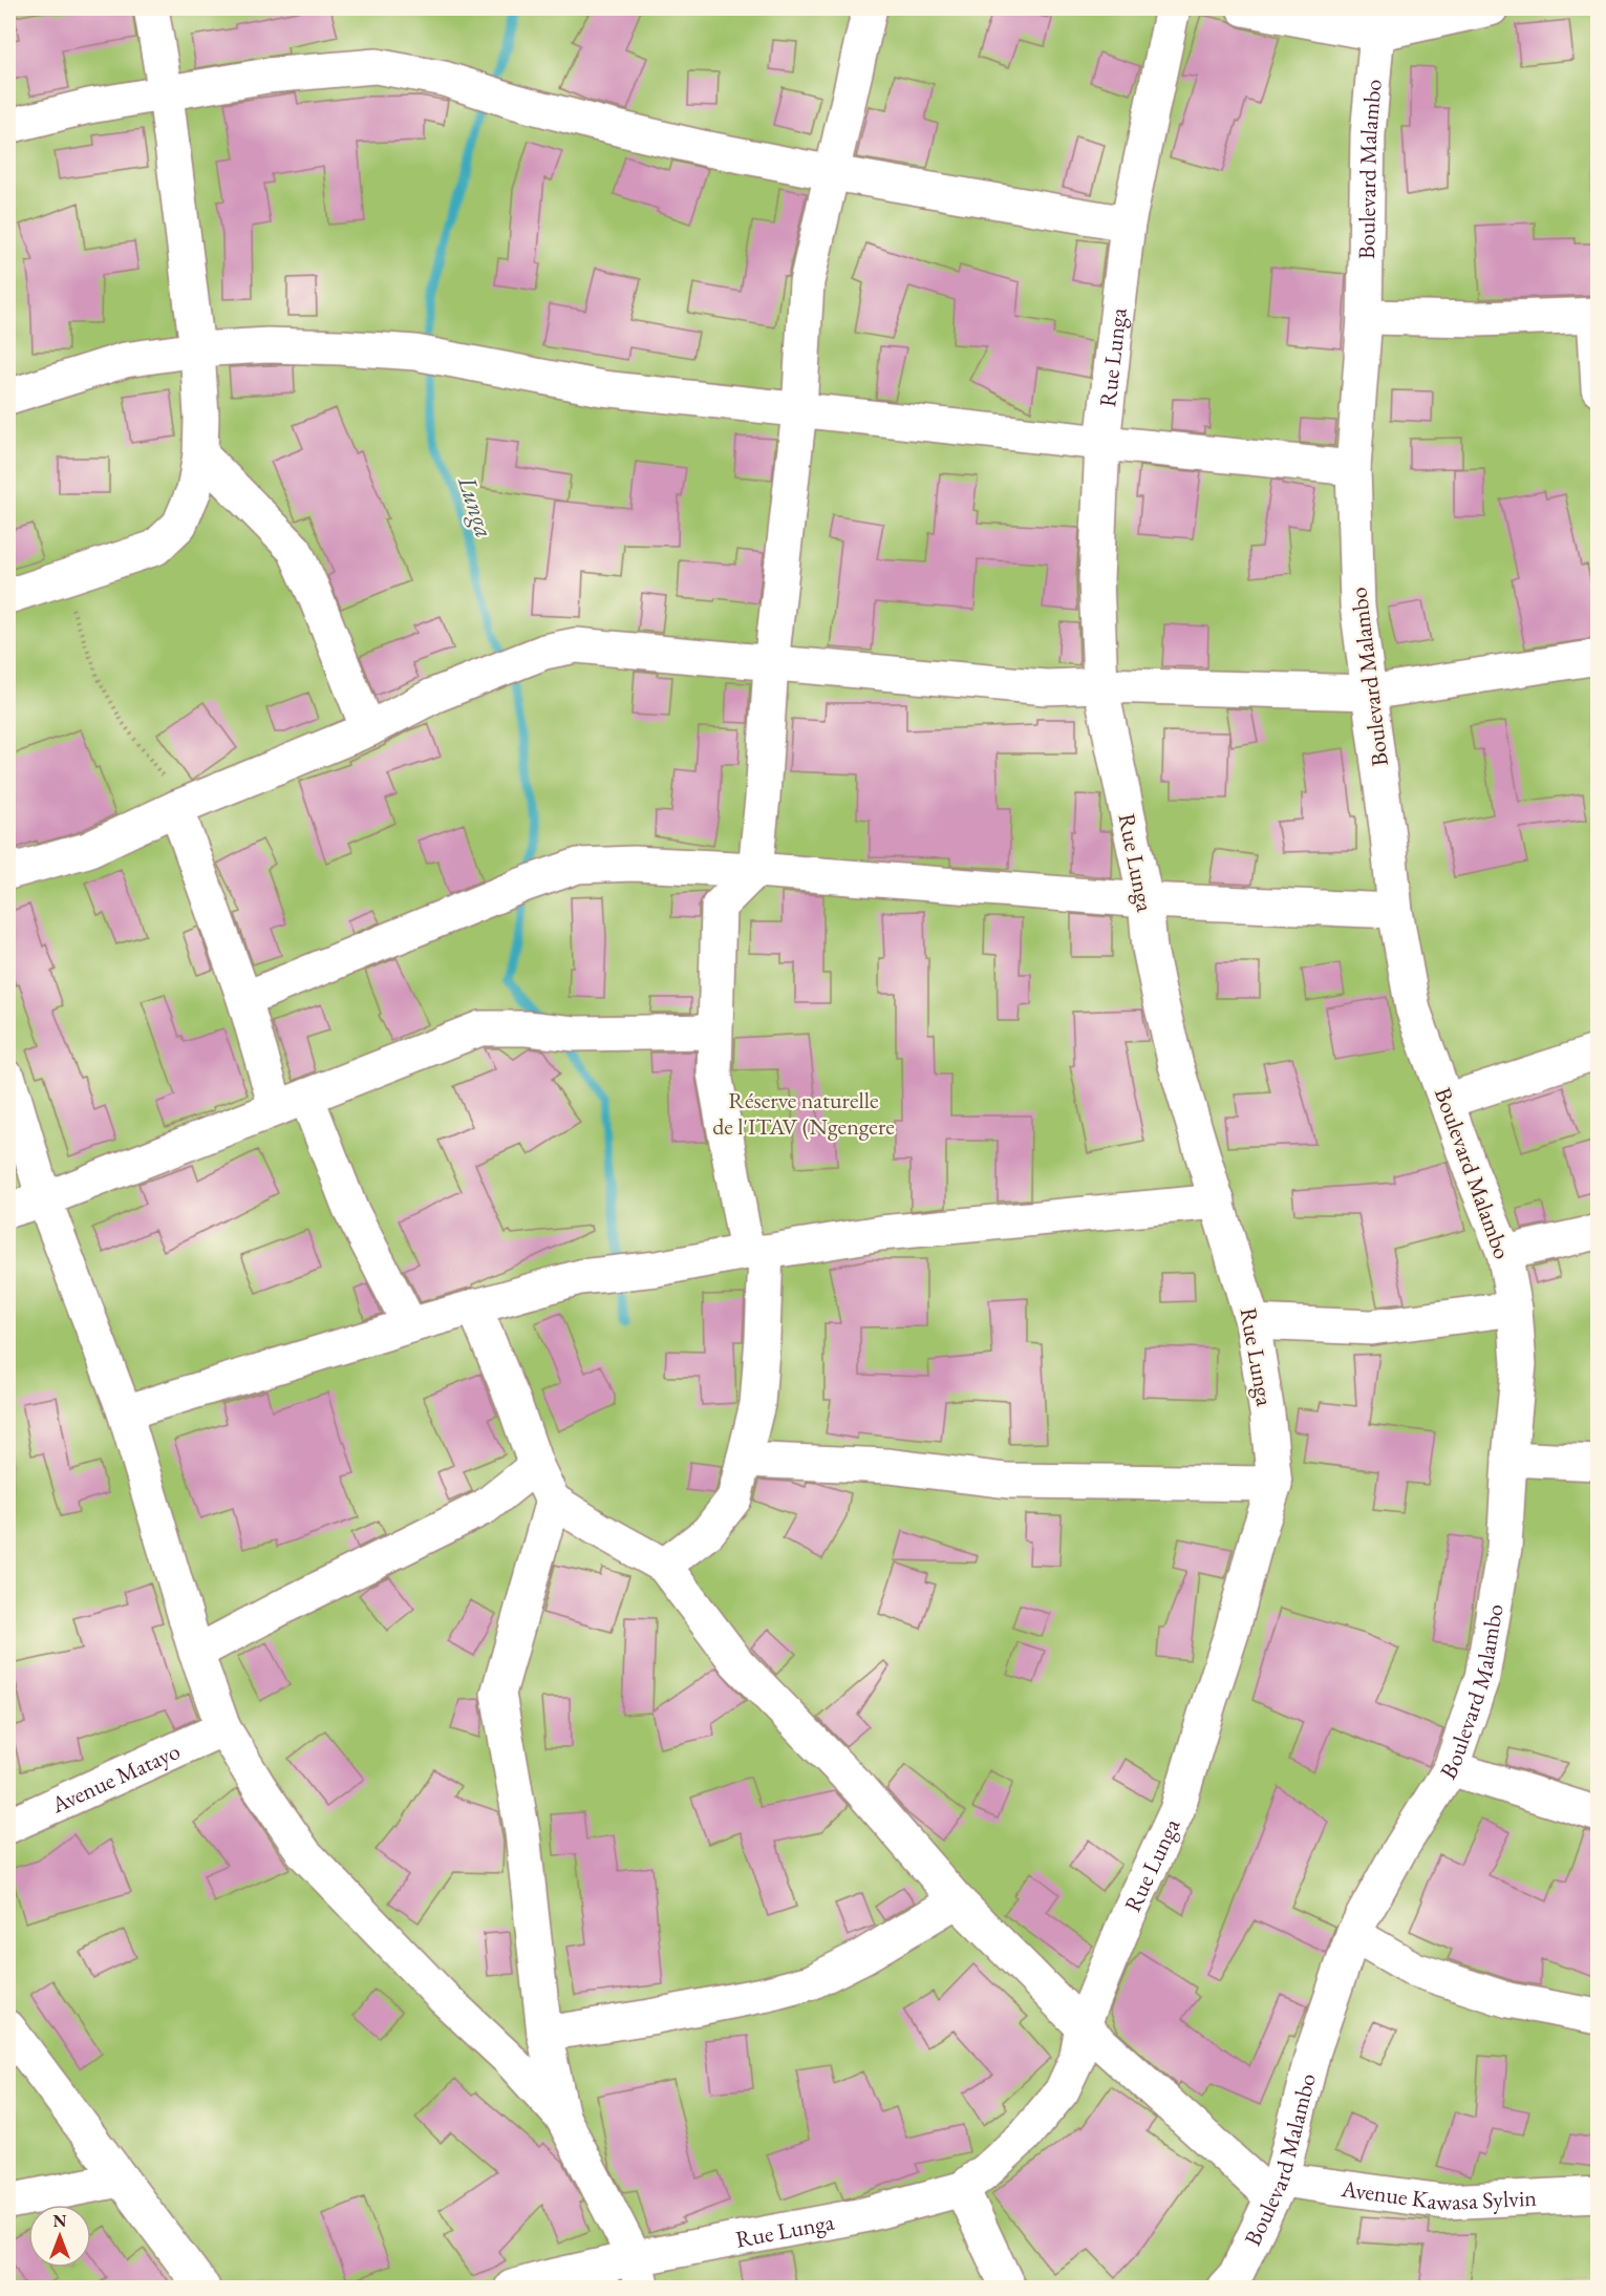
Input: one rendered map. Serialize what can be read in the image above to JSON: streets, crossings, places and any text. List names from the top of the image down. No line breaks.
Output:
{"streets":{"street":["Boulevard Malambo","Rue Lunga","Avenue Matayo","Avenue Kawasa Sylvin"]},"crossings":[["Boulevard Malambo","Avenue Kawasa Sylvin"]],"water":["Lunga"],"parks":["Réserve naturelle de l'ITAV (Ngengere"],"north":"top"}
